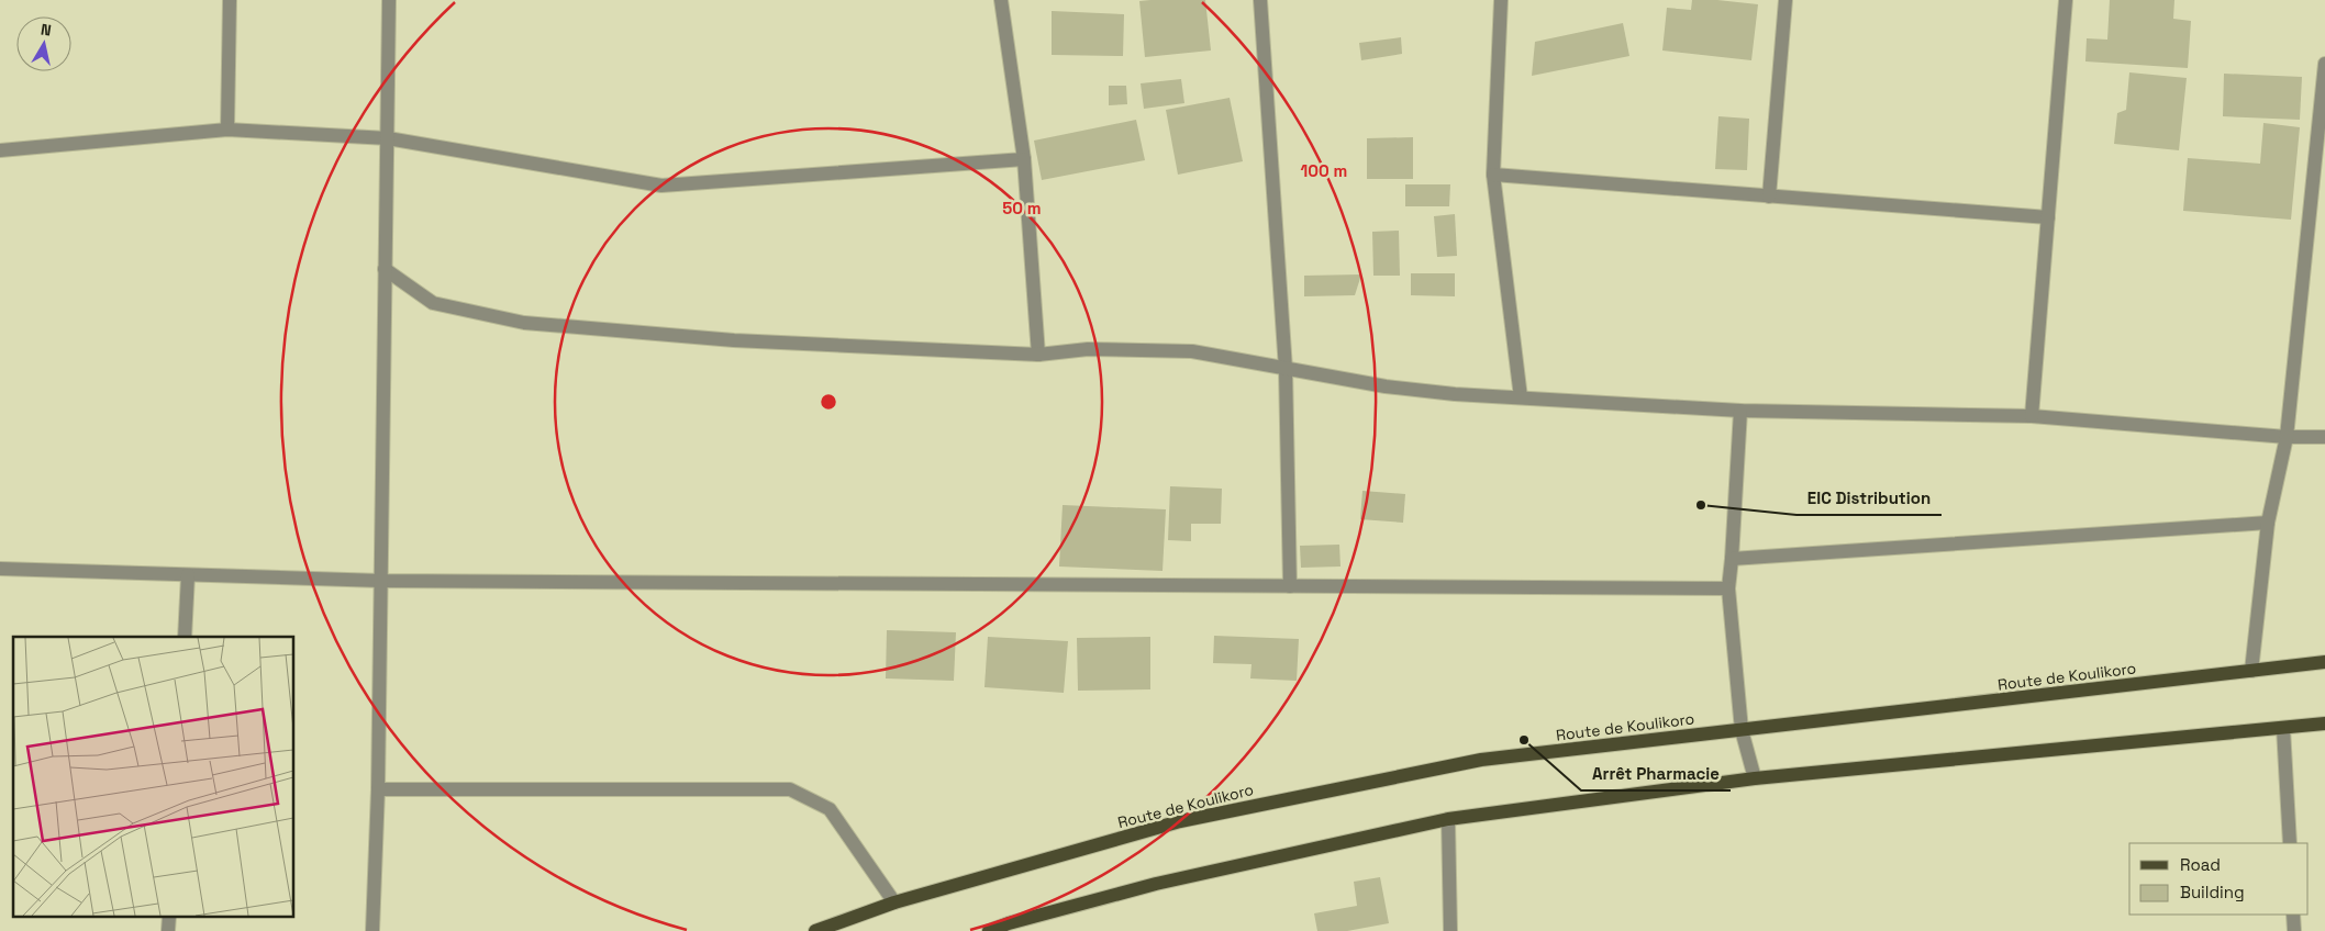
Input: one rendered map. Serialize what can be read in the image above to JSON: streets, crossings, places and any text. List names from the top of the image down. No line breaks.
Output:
{"streets":{"main road":["Route de Koulikoro"]},"places":["EIC Distribution","Arrêt Pharmacie"],"legend":["Road","Building"],"north":"top","rings":["100 m","50 m"]}
